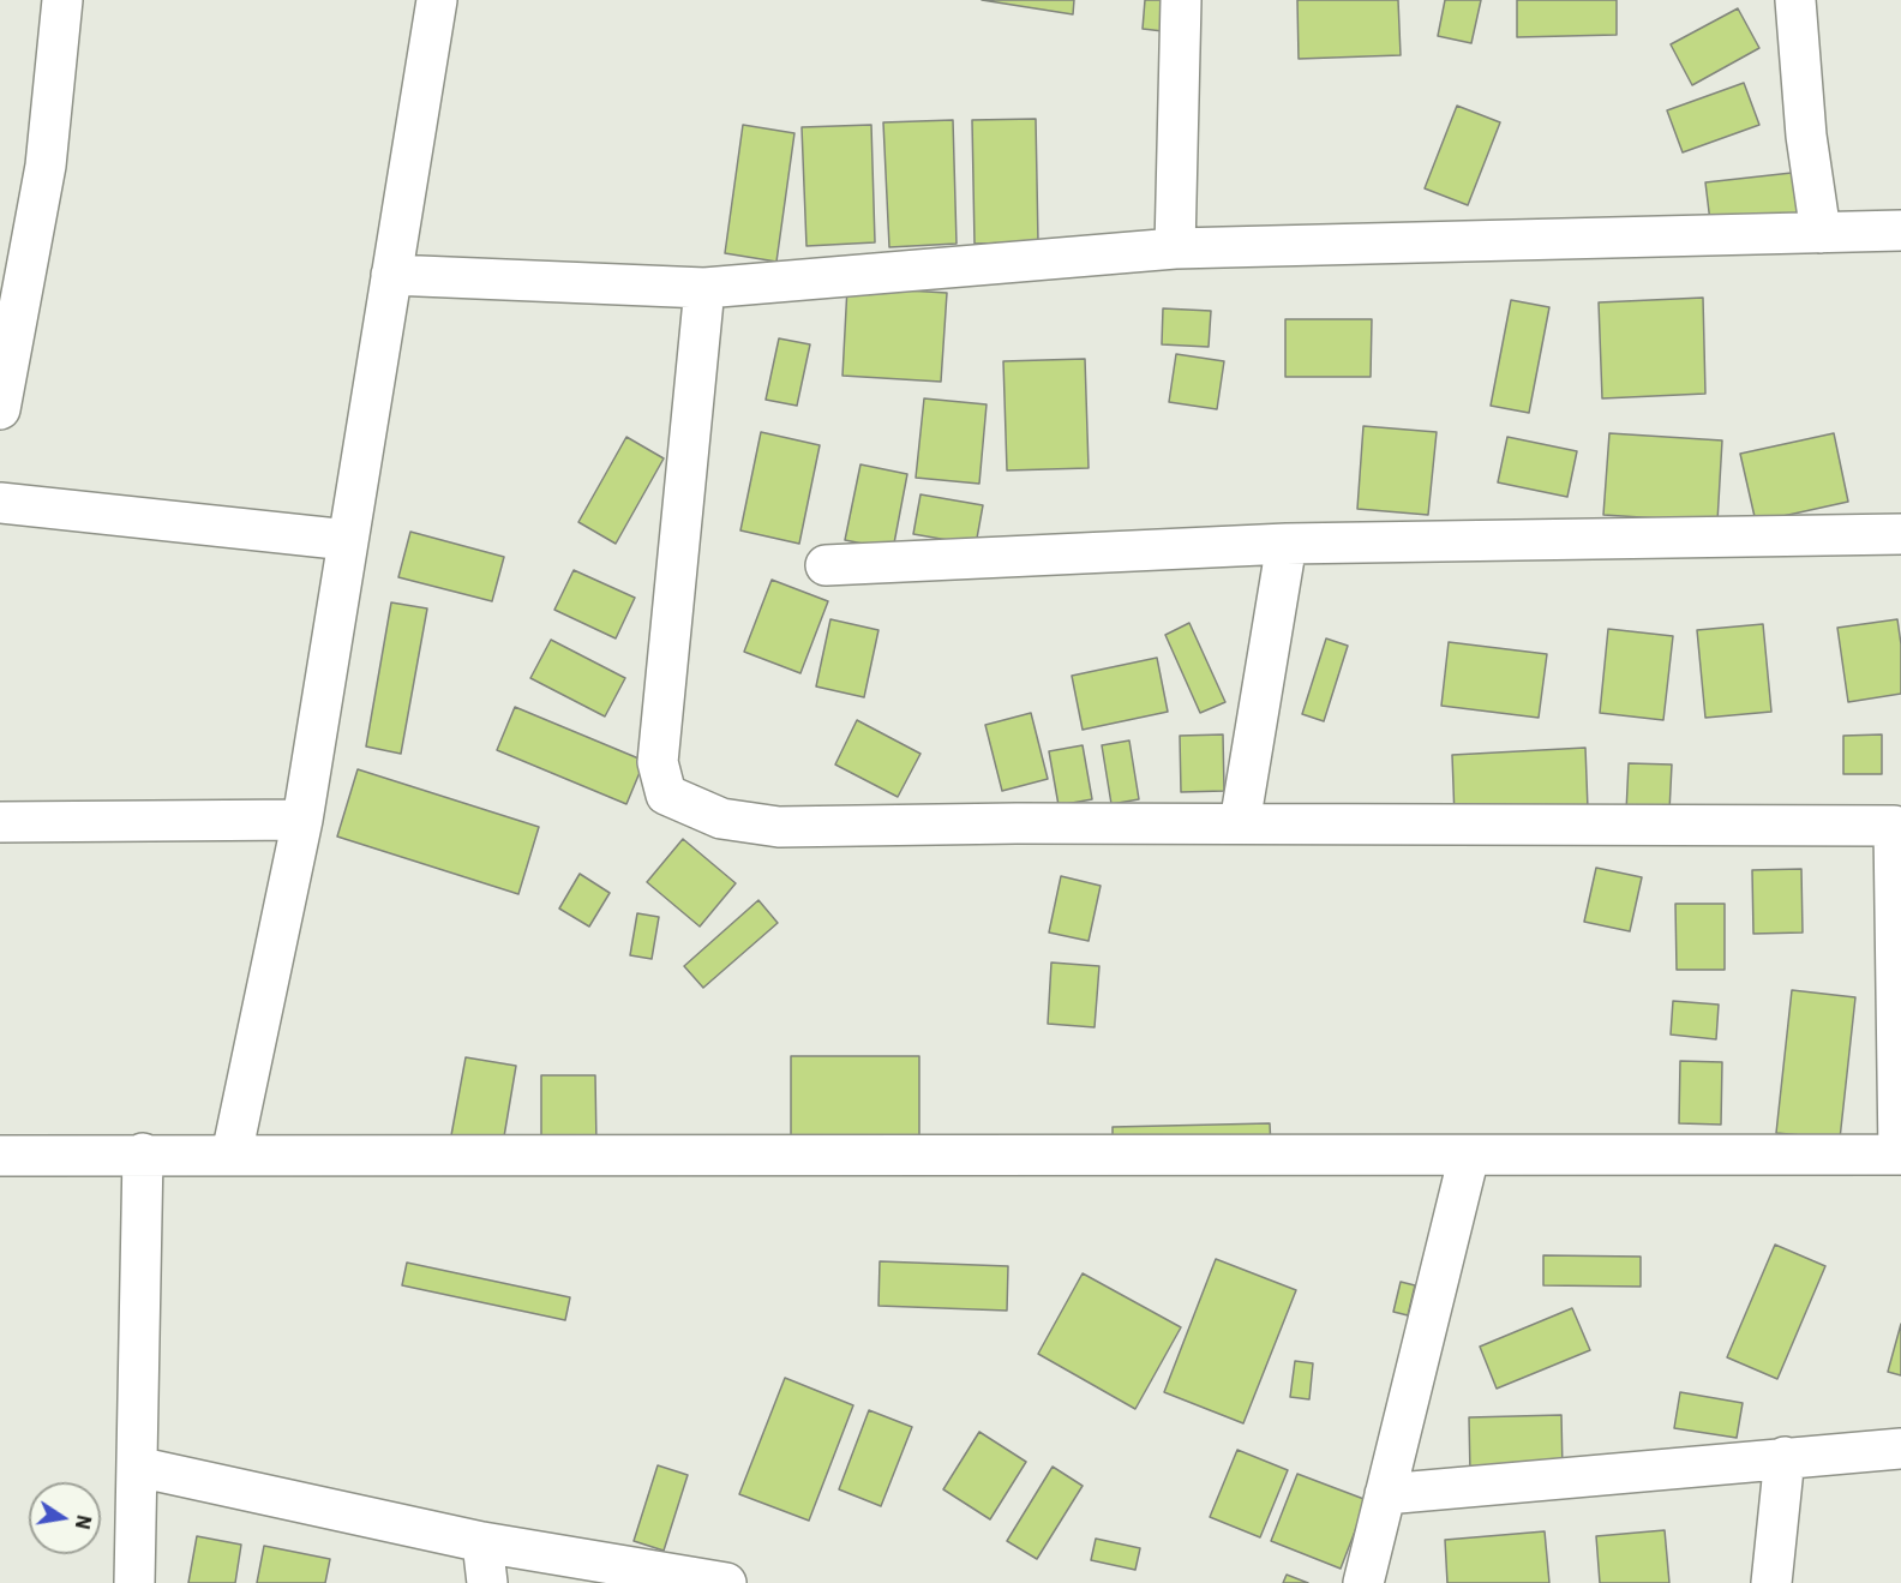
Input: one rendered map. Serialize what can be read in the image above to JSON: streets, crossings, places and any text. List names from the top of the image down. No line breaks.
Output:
{"north":"right"}
